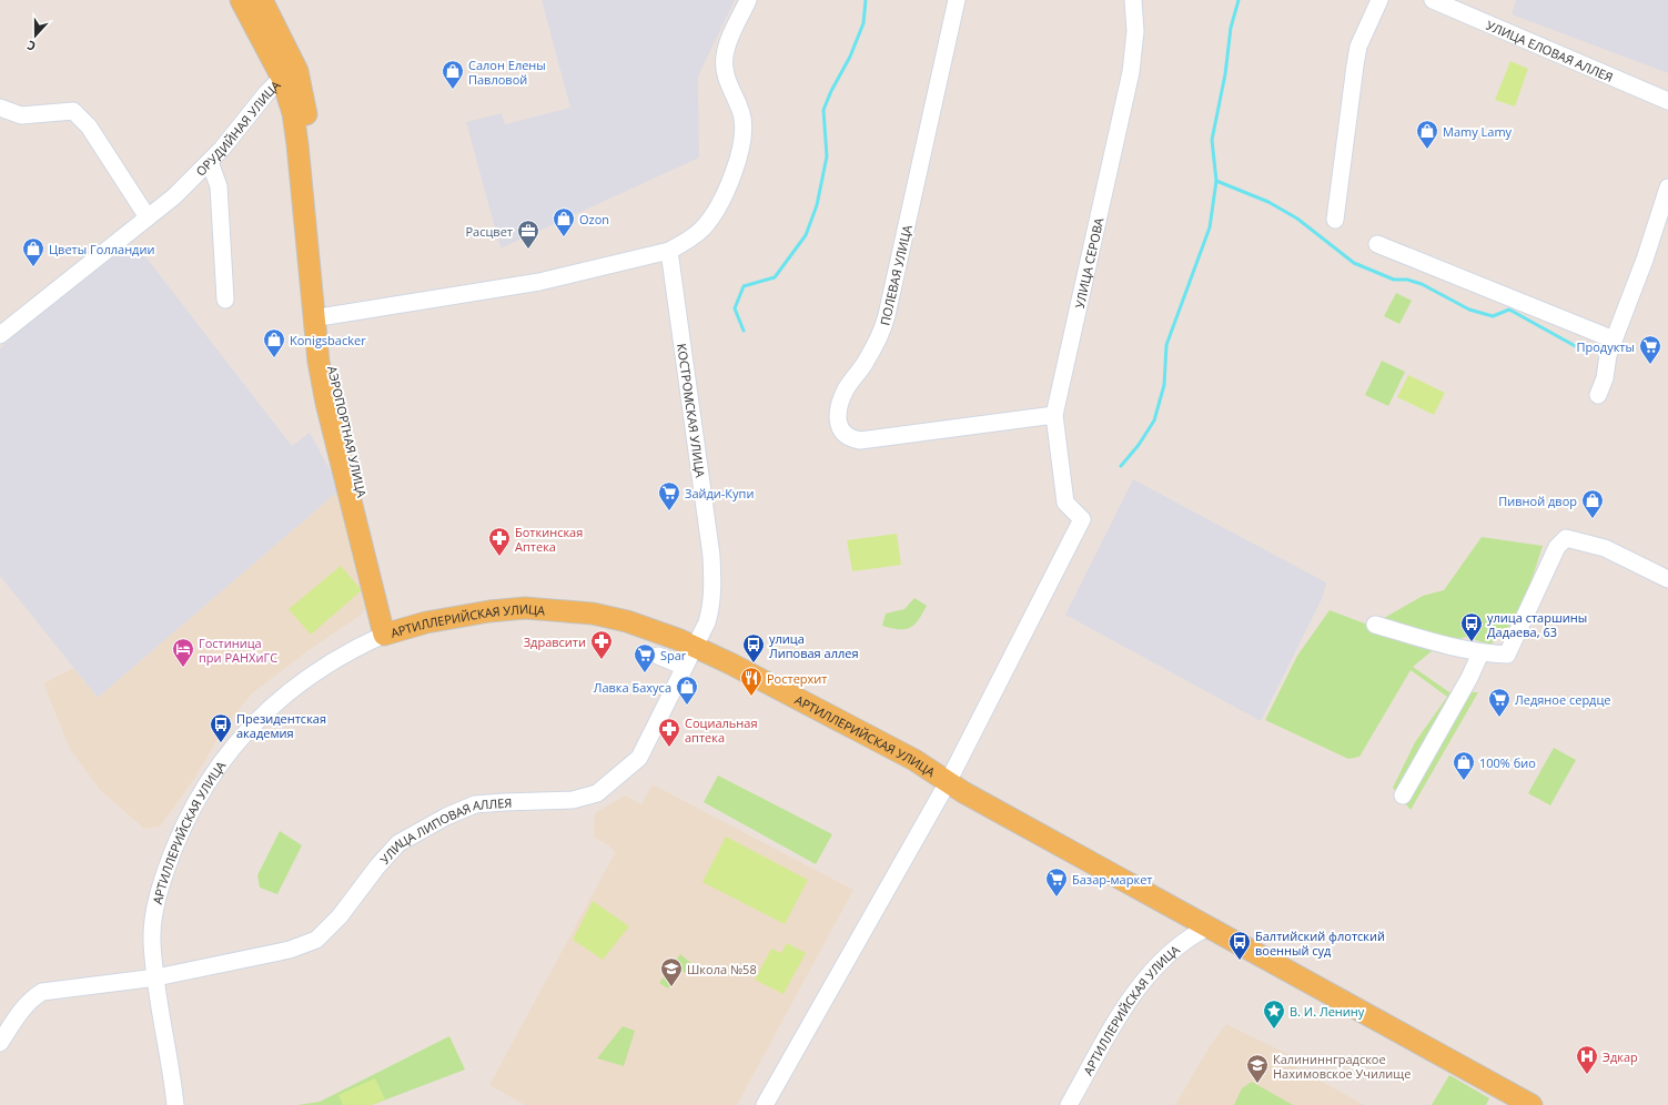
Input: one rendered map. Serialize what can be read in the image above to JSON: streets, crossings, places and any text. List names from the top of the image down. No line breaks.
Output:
{"streets":{"main road":["ОРУДИЙНАЯ УЛИЦА","АЭРОПОРТНАЯ УЛИЦА","АРТИЛЛЕРИЙСКАЯ УЛИЦА"],"street":["УЛИЦА ЕЛОВАЯ АЛЛЕЯ","УЛИЦА СЕРОВА","ПОЛЕВАЯ УЛИЦА","КОСТРОМСКАЯ УЛИЦА","УЛИЦА ЛИПОВАЯ АЛЛЕЯ"]},"crossings":[["ОРУДИЙНАЯ УЛИЦА","АЭРОПОРТНАЯ УЛИЦА"],["УЛИЦА СЕРОВА","ПОЛЕВАЯ УЛИЦА"],["УЛИЦА СЕРОВА","АРТИЛЛЕРИЙСКАЯ УЛИЦА"],["КОСТРОМСКАЯ УЛИЦА","АРТИЛЛЕРИЙСКАЯ УЛИЦА"],["КОСТРОМСКАЯ УЛИЦА","УЛИЦА ЛИПОВАЯ АЛЛЕЯ"],["АЭРОПОРТНАЯ УЛИЦА","АРТИЛЛЕРИЙСКАЯ УЛИЦА"],["АРТИЛЛЕРИЙСКАЯ УЛИЦА","УЛИЦА ЛИПОВАЯ АЛЛЕЯ"]],"places":{"shop":["Салон Елены Павловой","Mamy Lamy","Ozon","Цветы Голландии","Konigsbacker","Пивной двор","Лавка Бахуса","100% био"],"office":["Расцвет"],"supermarket":["Продукты","Зайди-Купи","Spar","Ледяное сердце","Базар-маркет"],"pharmacy":["Боткинская Аптека","Здравсити","Социальная аптека"],"bus stop":["улица старшины Дадаева, 63","улица Липовая аллея","Президентская академия","Балтийский флотский военный суд"],"hotel":["Гостиница при РАНХиГС"],"restaurant":["Ростерхит"],"school or university":["Школа №58","Калининнградское Нахимовское Училище"],"place":["В. И. Ленину"],"hospital":["Эдкар"]},"north":"bottom"}
